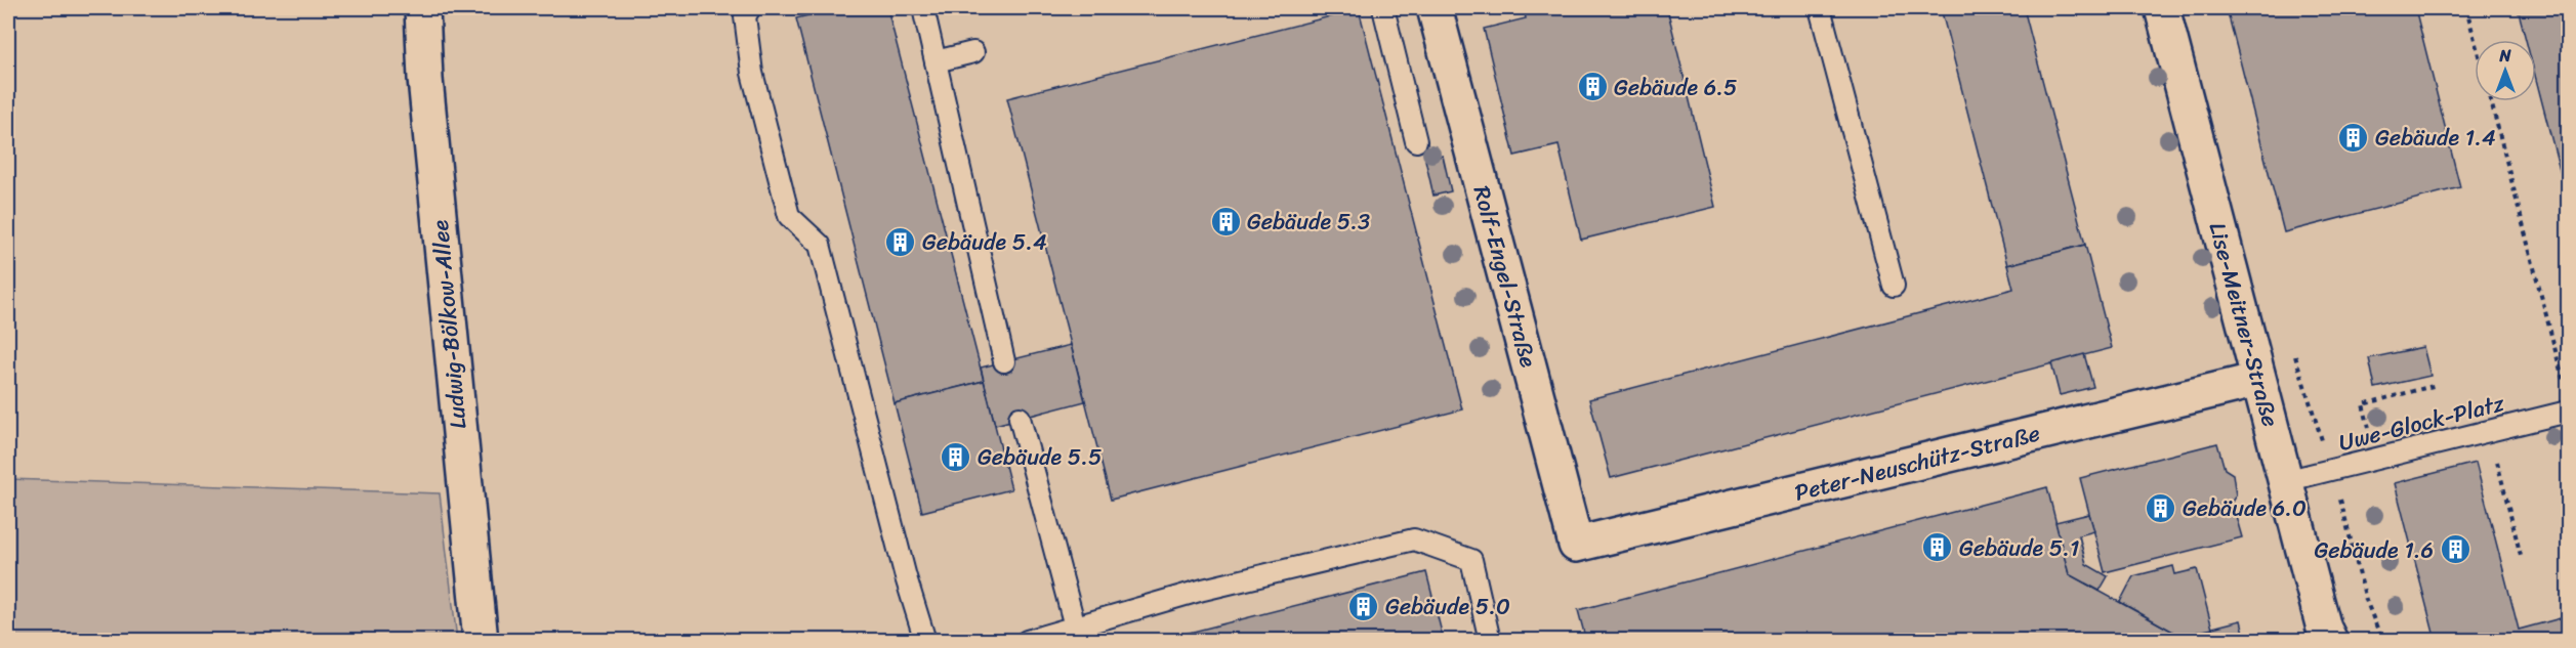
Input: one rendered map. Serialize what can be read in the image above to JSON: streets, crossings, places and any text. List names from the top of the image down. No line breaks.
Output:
{"streets":{"street":["Rolf-Engel-Straße","Ludwig-Bölkow-Allee","Lise-Meitner-Straße","Peter-Neuschütz-Straße"],"lane":["Uwe-Glock-Platz"]},"crossings":[["Rolf-Engel-Straße","Peter-Neuschütz-Straße"],["Lise-Meitner-Straße","Uwe-Glock-Platz"],["Lise-Meitner-Straße","Peter-Neuschütz-Straße"]],"places":{"building":["Gebäude 6.5","Gebäude 1.4","Gebäude 5.3","Gebäude 5.4","Gebäude 5.5","Gebäude 6.0","Gebäude 5.1","Gebäude 1.6","Gebäude 5.0"]},"north":"top"}
